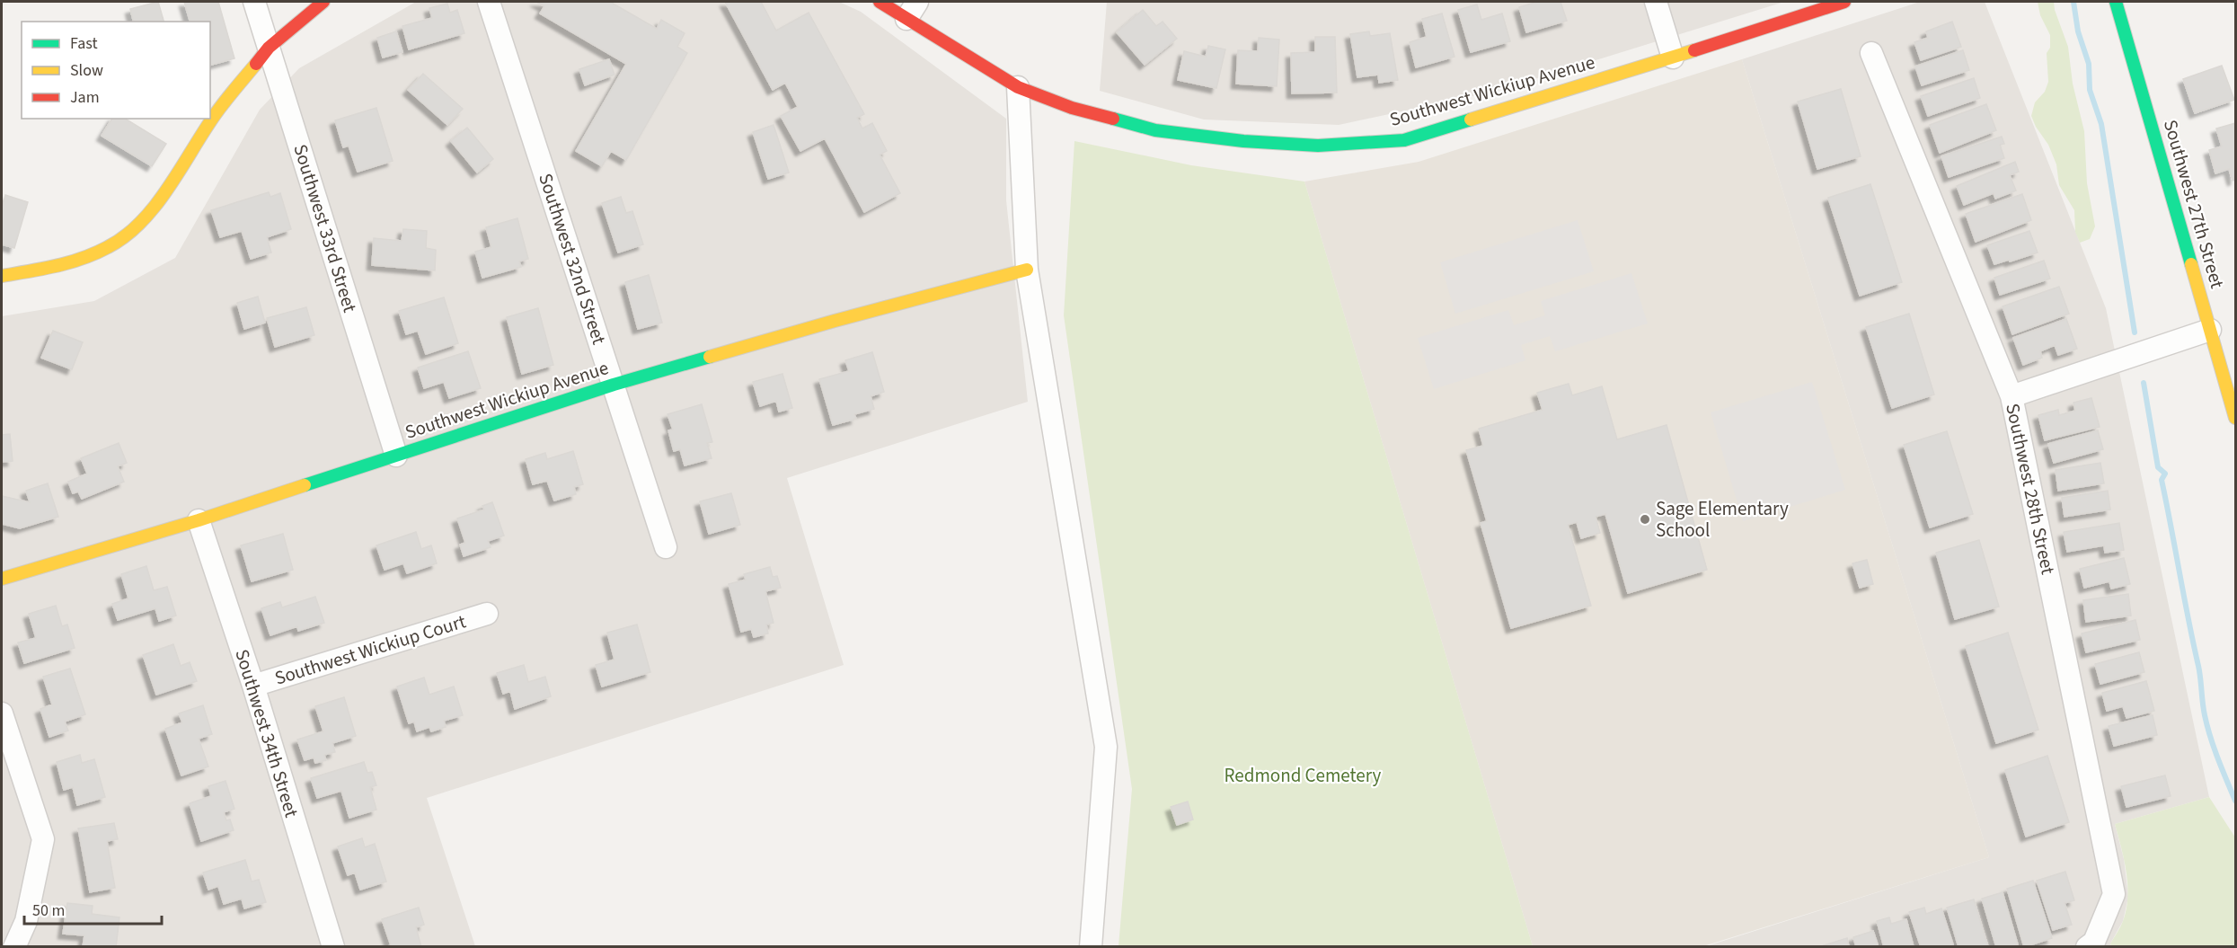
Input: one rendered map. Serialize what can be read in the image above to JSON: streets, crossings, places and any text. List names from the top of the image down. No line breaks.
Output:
{"streets":{"street":["Southwest Wickiup Avenue","Southwest 27th Street","Southwest 33rd Street","Southwest 32nd Street","Southwest 28th Street","Southwest Wickiup Court","Southwest 34th Street"]},"crossings":[["Southwest Wickiup Avenue","Southwest 33rd Street"],["Southwest Wickiup Avenue","Southwest 32nd Street"],["Southwest Wickiup Avenue","Southwest 34th Street"],["Southwest Wickiup Court","Southwest 34th Street"]],"parks":["Redmond Cemetery"],"places":["Sage Elementary School"],"legend":["Fast","Slow","Jam"],"scale_bar":"50 m"}
